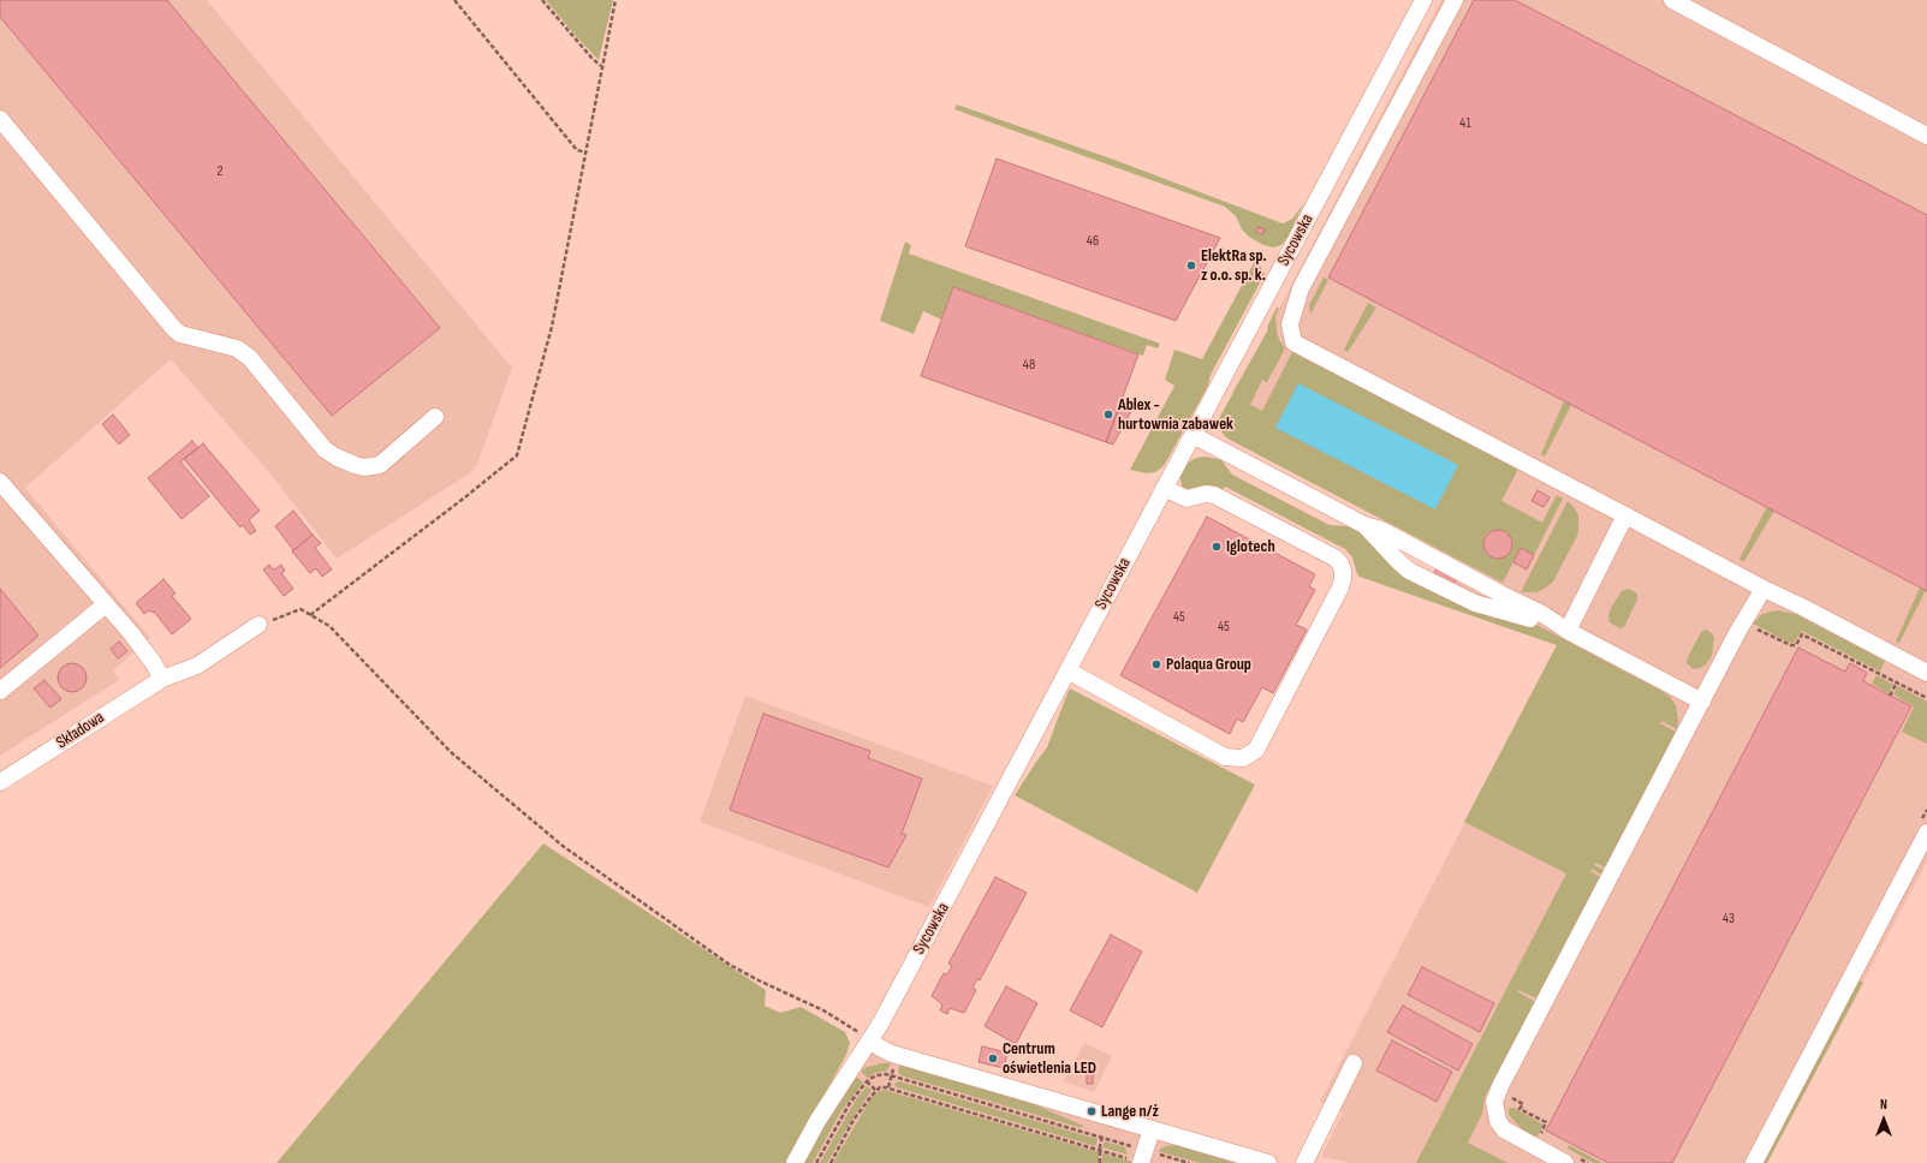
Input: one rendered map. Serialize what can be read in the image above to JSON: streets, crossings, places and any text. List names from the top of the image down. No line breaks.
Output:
{"streets":{"street":["Sycowska","Składowa"]},"places":["ElektRa sp. z o.o. sp. k.","Ablex - hurtownia zabawek","Iglotech","Polaqua Group","Centrum oświetlenia LED","Lange n/ż"],"house_numbers":["41","2","46","48","45","45","43"],"north":"top"}
